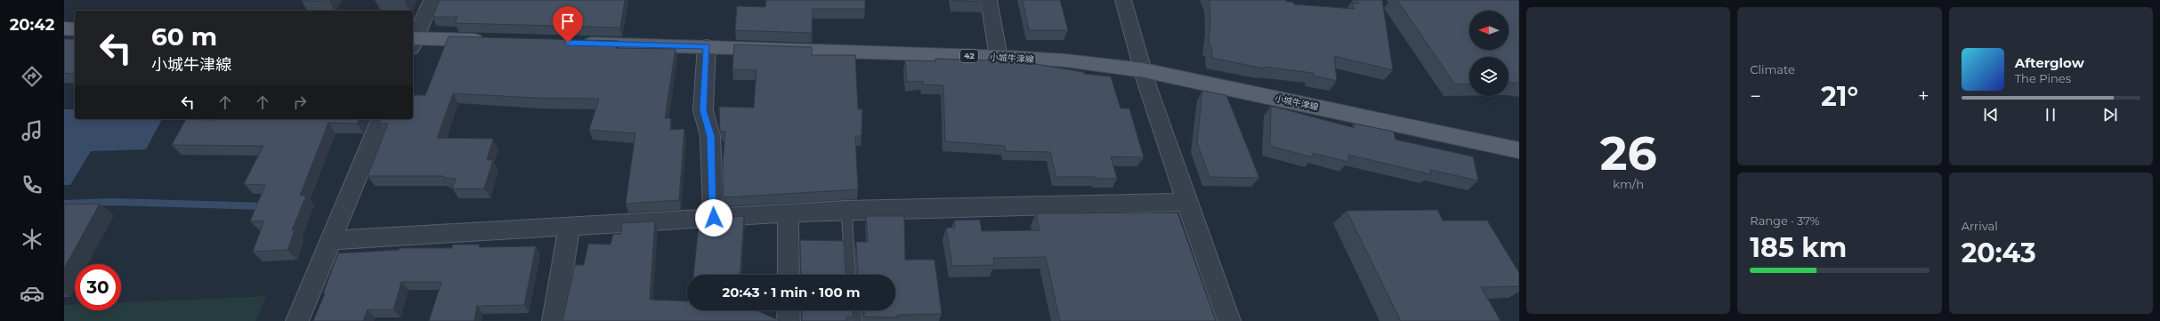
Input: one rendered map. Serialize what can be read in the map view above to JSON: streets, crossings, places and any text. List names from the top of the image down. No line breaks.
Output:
{"streets":{"main road":["42","小城牛津線"]},"north":"left","page":{"tabs":"20:42","tile":[["26","km/h"],"Climate",["Range · 37%","185 km"],["Arrival","20:43"]],"turn":["60 m","小城牛津線"],"song":["Afterglow","The Pines"],"heat":["−","21°","+"],"limit":"30","trip":"20:43 · 1 min · 100 m"}}
